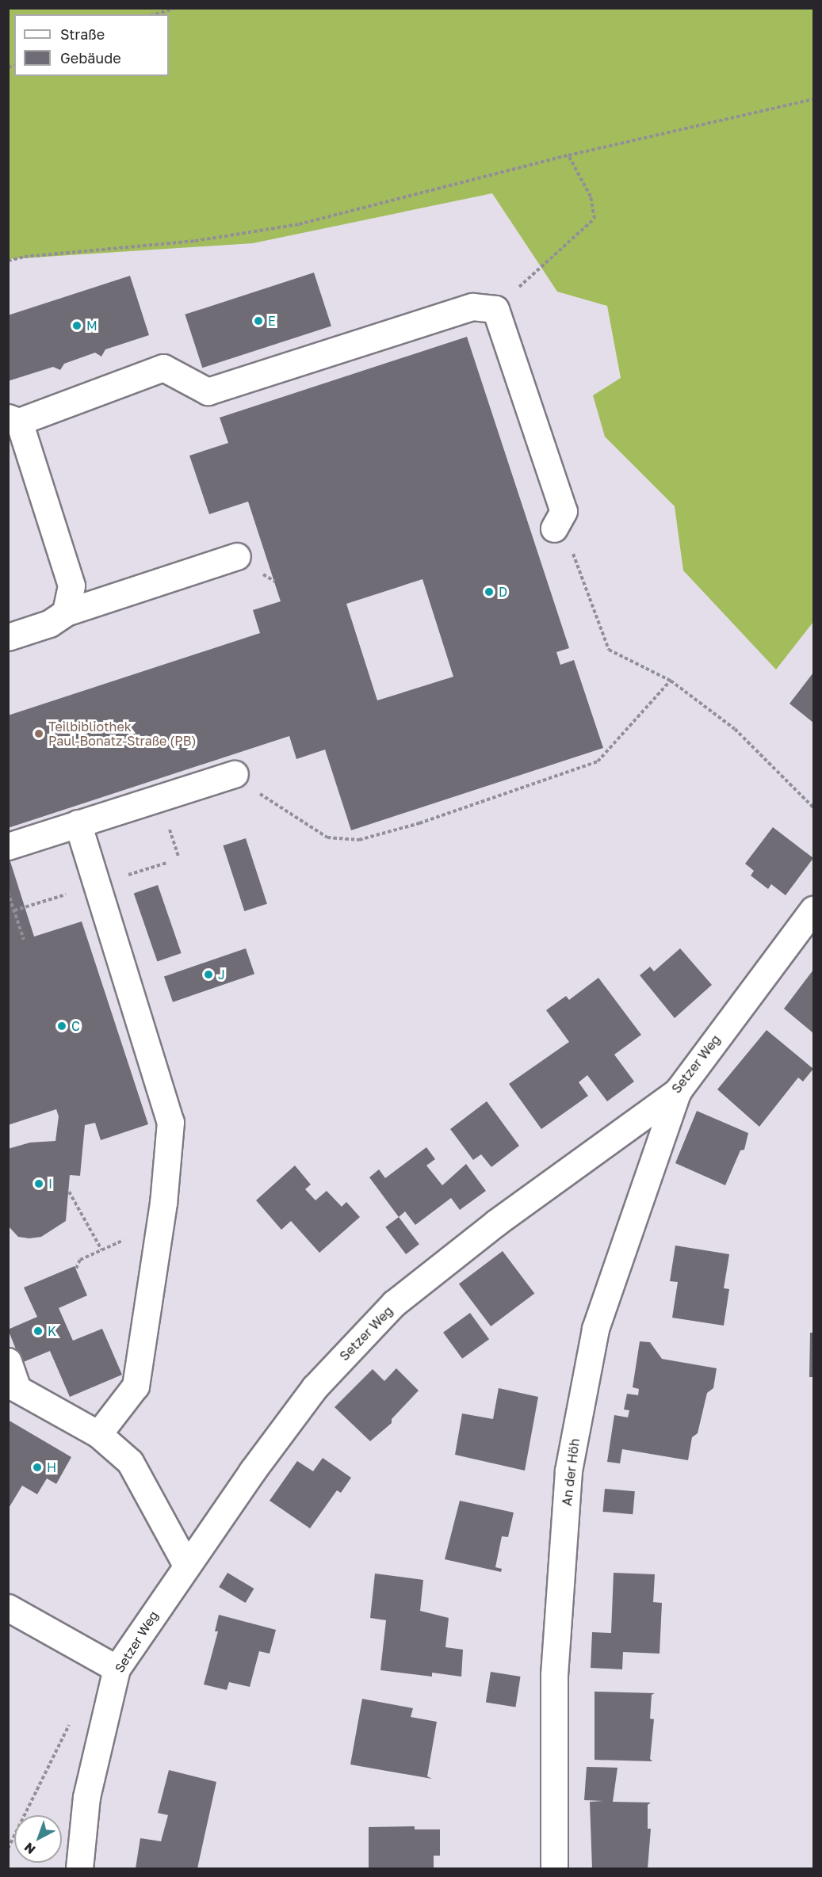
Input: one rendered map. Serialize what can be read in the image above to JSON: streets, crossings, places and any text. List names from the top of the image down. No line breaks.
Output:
{"streets":{"street":["Setzer Weg","An der Höh"]},"crossings":[["Setzer Weg","An der Höh"]],"places":["E","M","D","Teilbibliothek Paul-Bonatz-Straße (PB)","J","C","I","K","H"],"legend":["Straße","Gebäude"],"north":"bottom left"}
